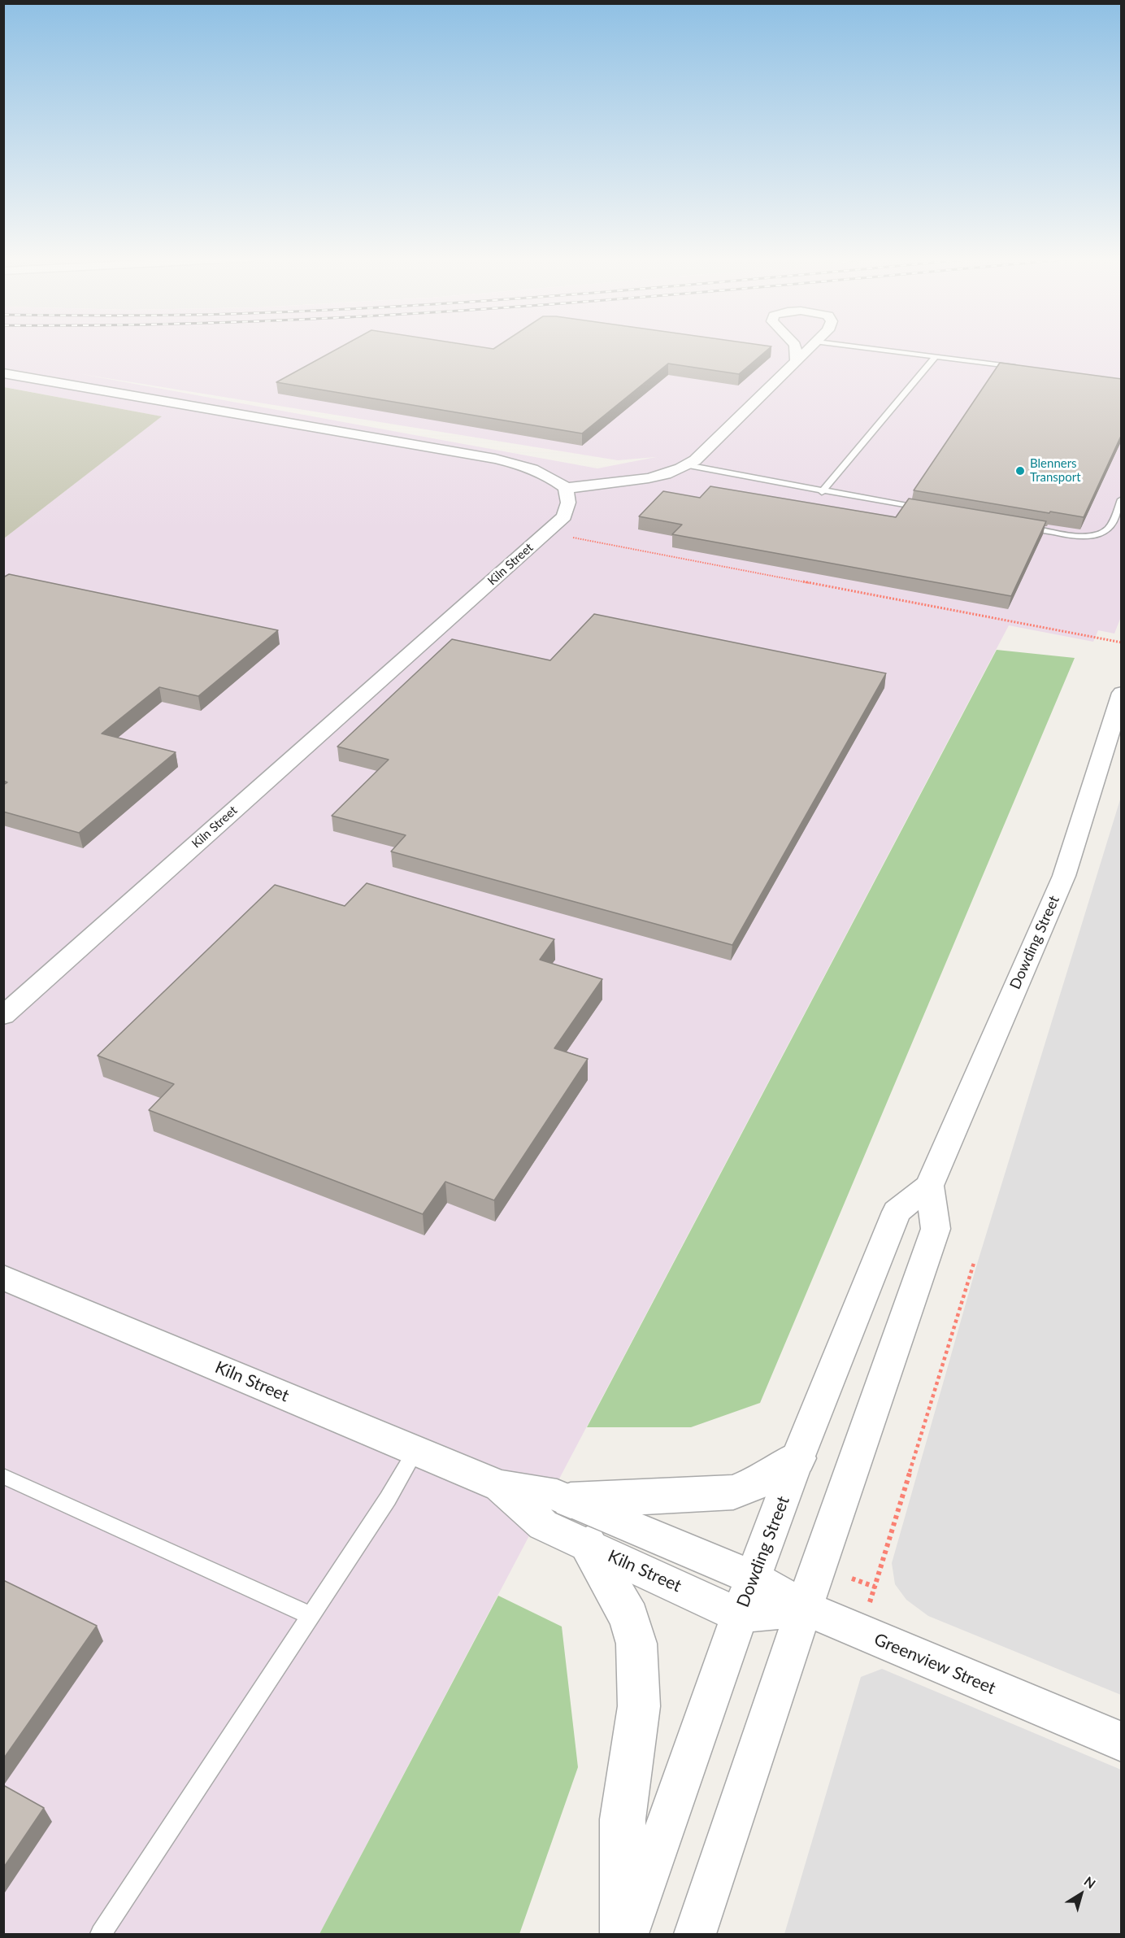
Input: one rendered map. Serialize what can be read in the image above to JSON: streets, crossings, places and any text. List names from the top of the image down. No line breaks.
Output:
{"streets":{"street":["Kiln Street","Dowding Street","Greenview Street"]},"crossings":[["Kiln Street","Dowding Street"],["Kiln Street","Greenview Street"],["Dowding Street","Greenview Street"]],"places":["Blenners Transport"],"north":"top right"}
